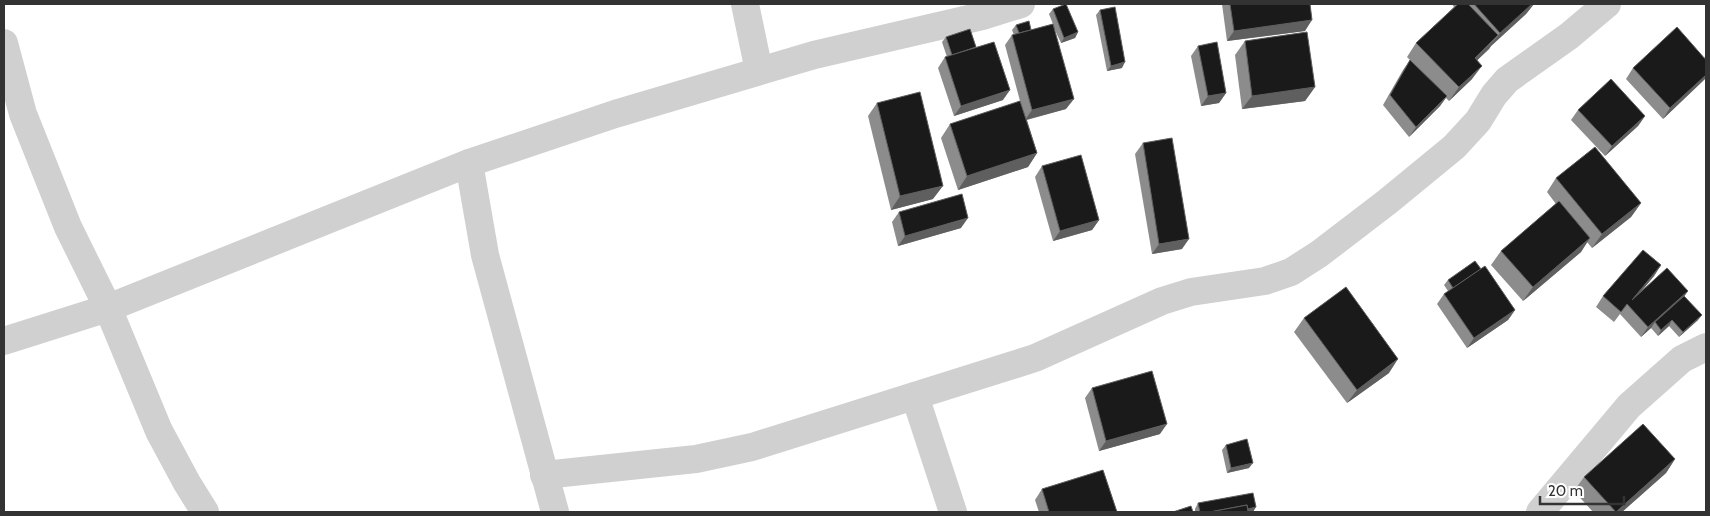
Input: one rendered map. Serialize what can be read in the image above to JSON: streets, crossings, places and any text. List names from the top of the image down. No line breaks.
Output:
{"scale_bar":"20 m"}
